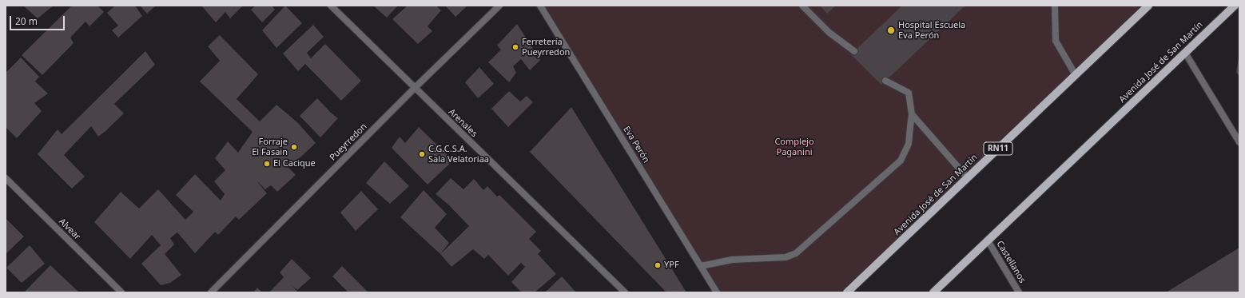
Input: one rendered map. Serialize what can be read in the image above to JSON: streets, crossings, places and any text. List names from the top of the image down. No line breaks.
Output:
{"streets":{"main road":["Avenida José de San Martín","RN11"],"street":["Arenales","Pueyrredon","Eva Perón","Alvear","Castellanos"]},"crossings":[["Avenida José de San Martín","Castellanos"],["Arenales","Pueyrredon"]],"parks":["Complejo Paganini"],"places":["Hospital Escuela Eva Perón","Ferretería Pueyrredon","Forraje El Fasain","C.G.C.S.A. Sala Velatoriaa","El Cacique","YPF"],"scale_bar":"20 m"}
